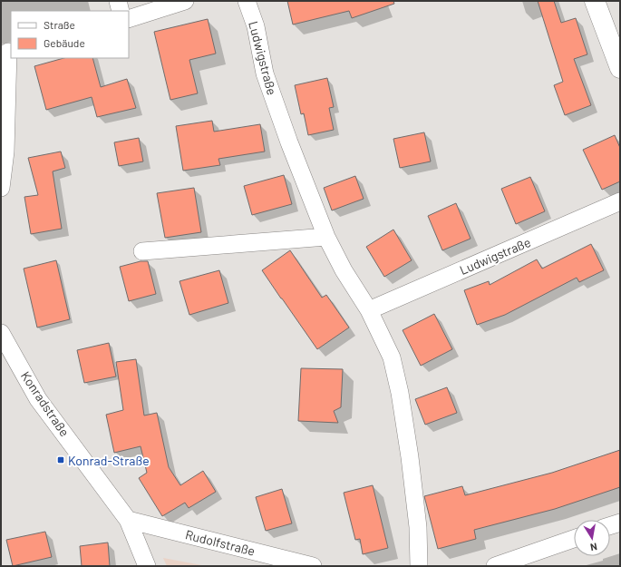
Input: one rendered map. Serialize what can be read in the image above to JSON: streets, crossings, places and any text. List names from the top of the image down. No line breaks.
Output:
{"streets":{"street":["Ludwigstraße","Konradstraße","Rudolfstraße"]},"crossings":[["Konradstraße","Rudolfstraße"]],"places":{"transit":["Konrad-Straße"]},"legend":["Straße","Gebäude"],"north":"bottom"}
